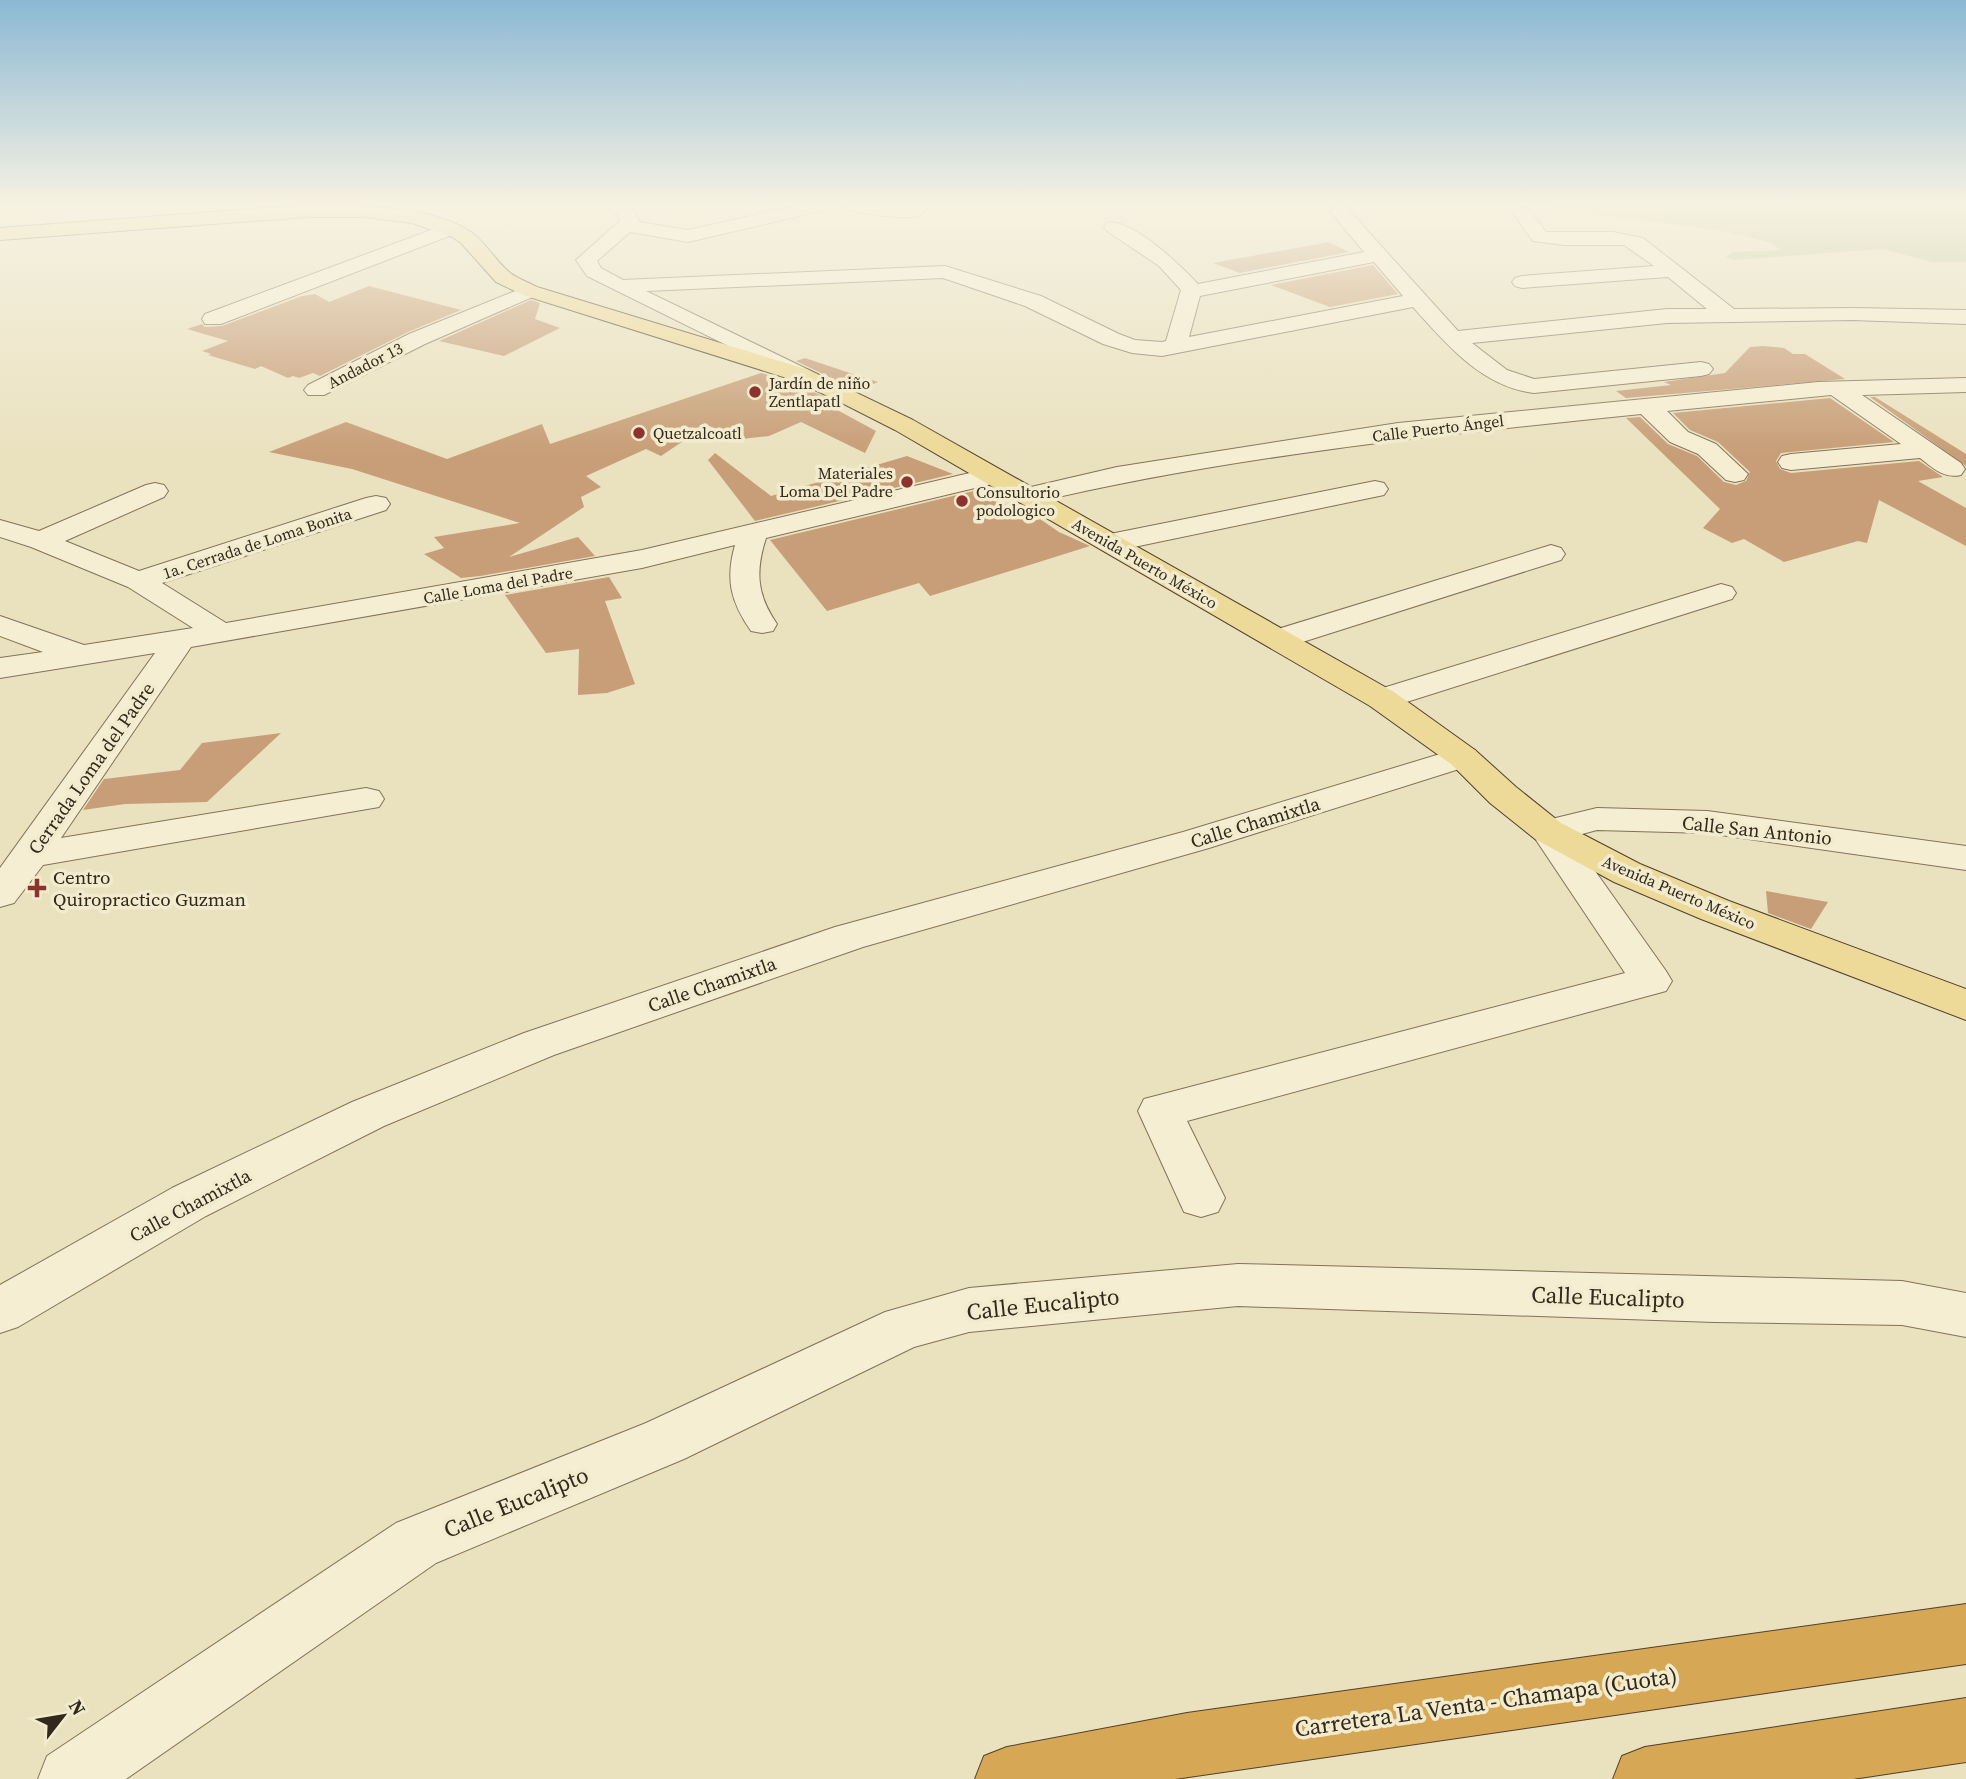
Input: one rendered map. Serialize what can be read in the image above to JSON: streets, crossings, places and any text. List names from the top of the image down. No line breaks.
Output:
{"streets":{"highway":["Carretera La Venta - Chamapa (Cuota)"],"main road":["Avenida Puerto México"],"street":["Andador 13","Calle Puerto Ángel","1a. Cerrada de Loma Bonita","Calle Loma del Padre","Cerrada Loma del Padre","Calle Chamixtla","Calle San Antonio","Calle Eucalipto"]},"crossings":[["Andador 13","Avenida Puerto México"],["Calle Puerto Ángel","Avenida Puerto México"],["Avenida Puerto México","Calle Loma del Padre"],["Avenida Puerto México","Calle Chamixtla"],["Avenida Puerto México","Calle San Antonio"],["Calle Loma del Padre","Cerrada Loma del Padre"]],"places":{"other":["Jardín de niño Zentlapatl","Quetzalcoatl","Materiales Loma Del Padre","Consultorio podologico"],"health":["Centro Quiropractico Guzman"]},"north":"top right"}
